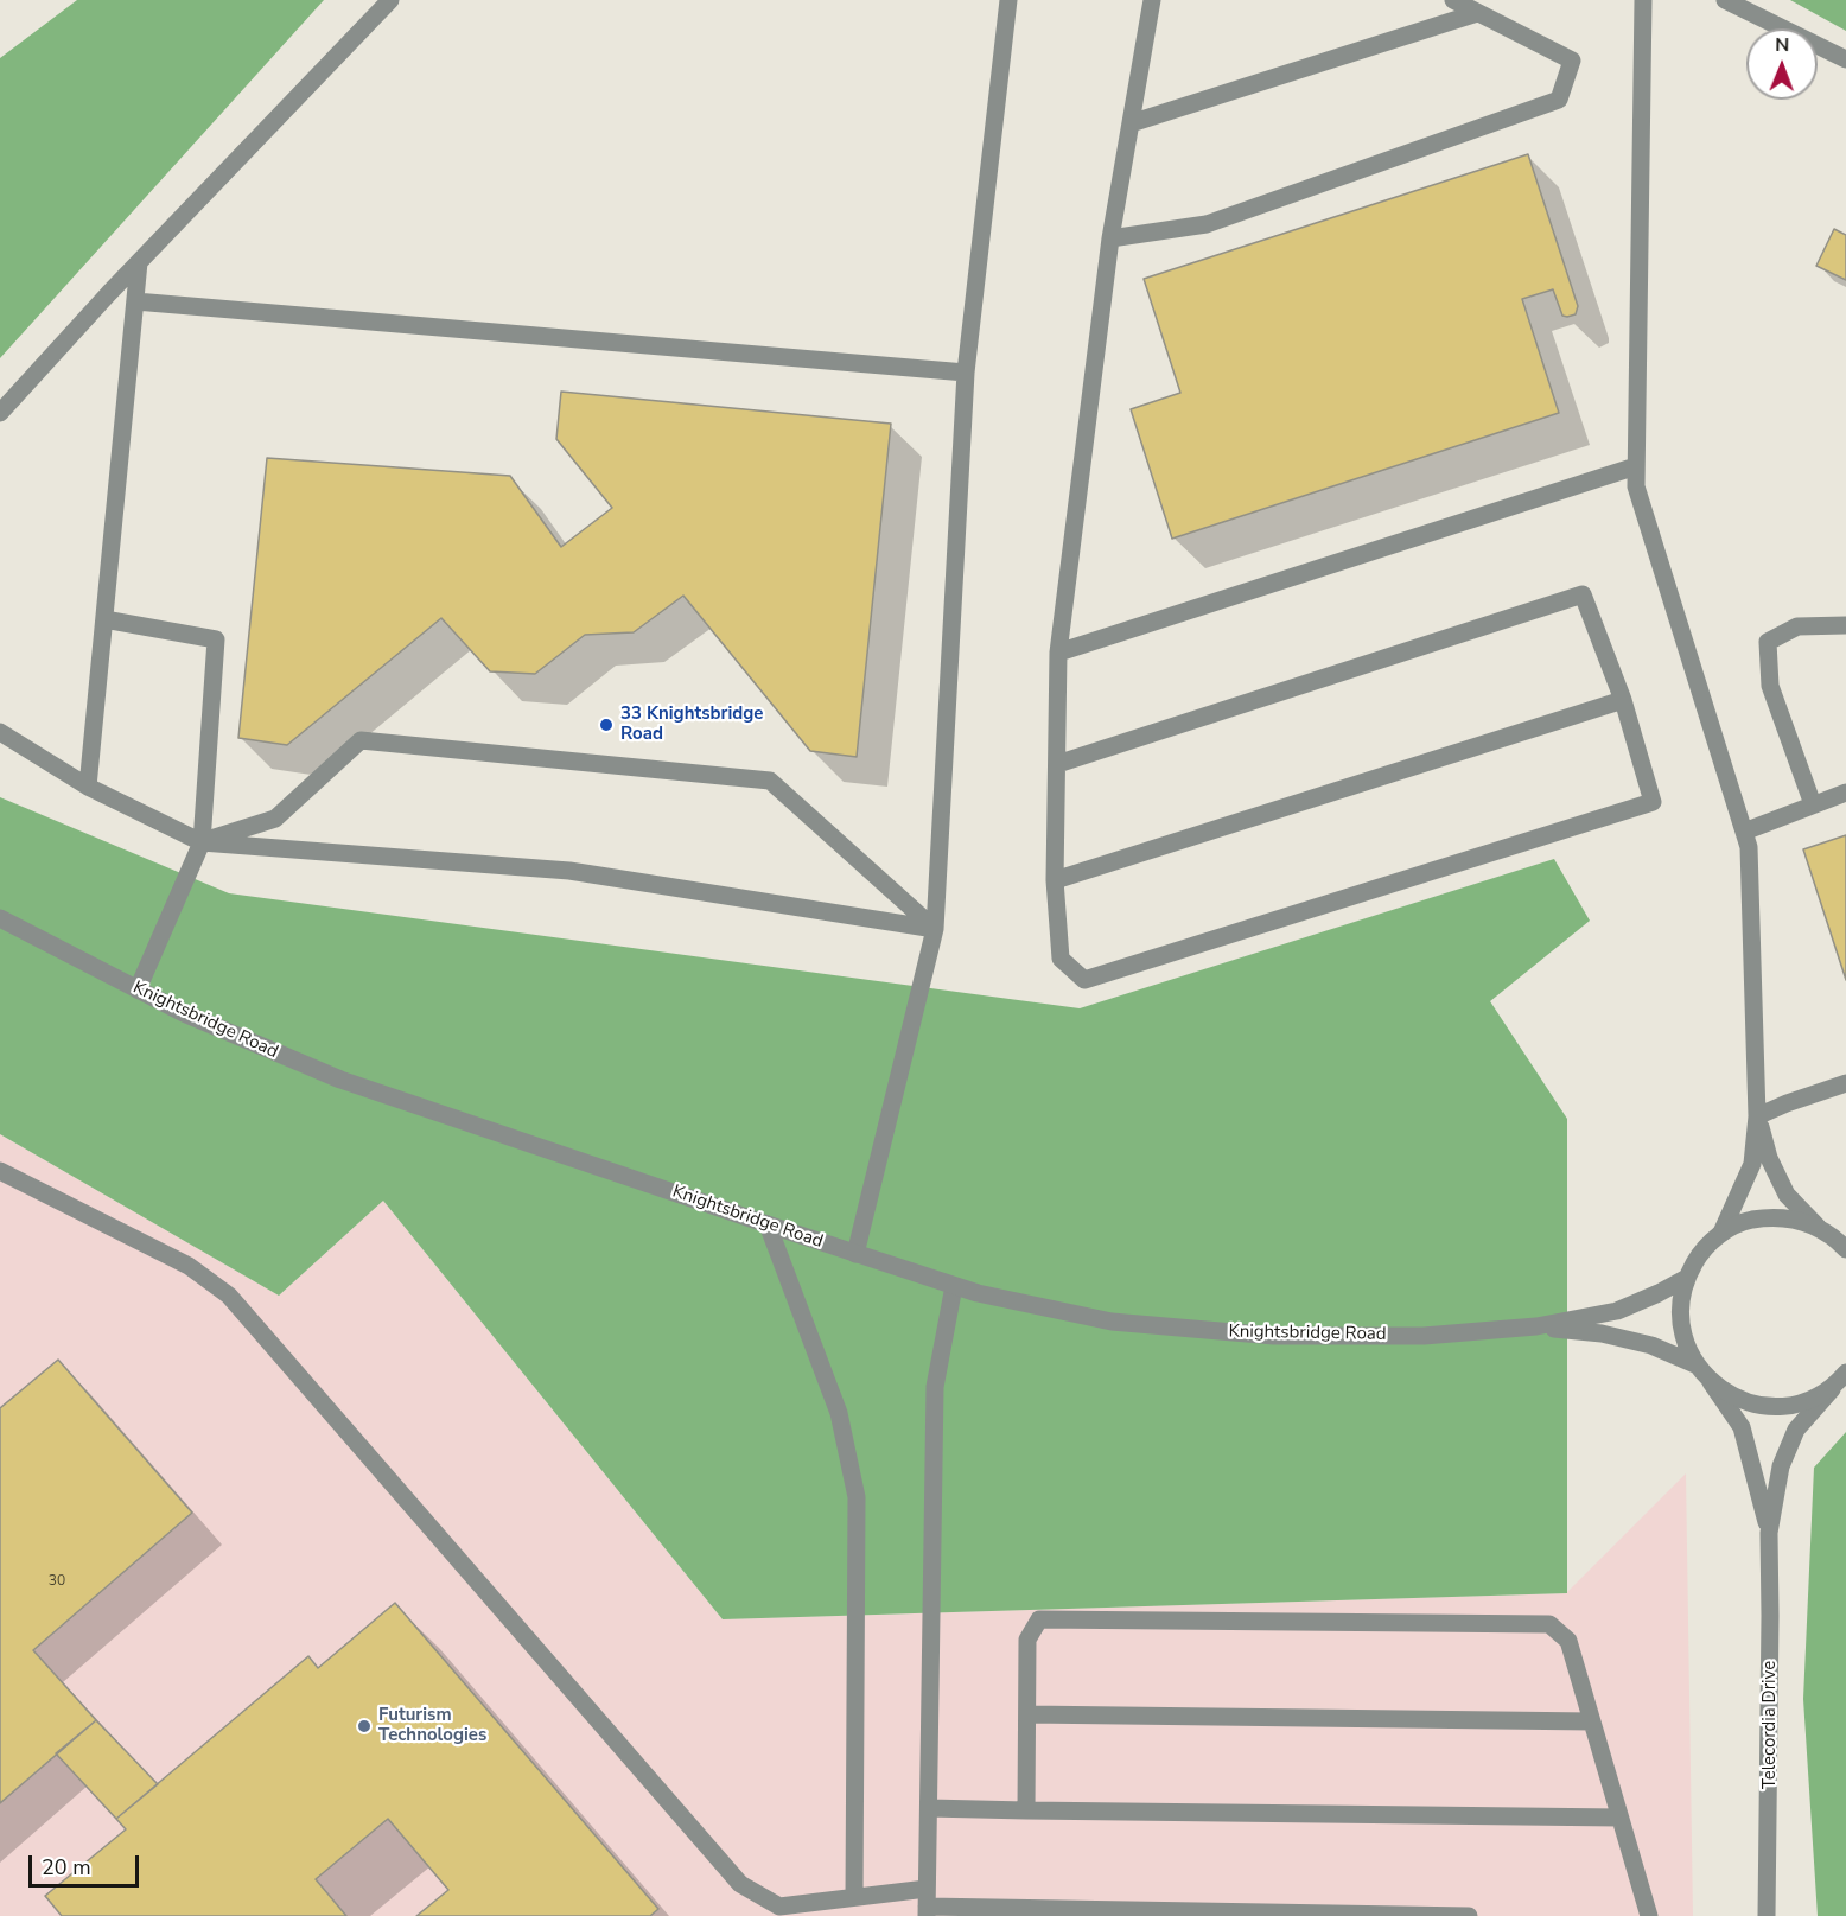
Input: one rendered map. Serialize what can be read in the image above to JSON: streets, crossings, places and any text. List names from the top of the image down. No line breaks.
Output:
{"streets":{"street":["Knightsbridge Road","Telecordia Drive"]},"crossings":[["Knightsbridge Road","Telecordia Drive"]],"places":["33 Knightsbridge Road","Futurism Technologies"],"house_numbers":["30"],"scale_bar":"20 m","north":"top"}
